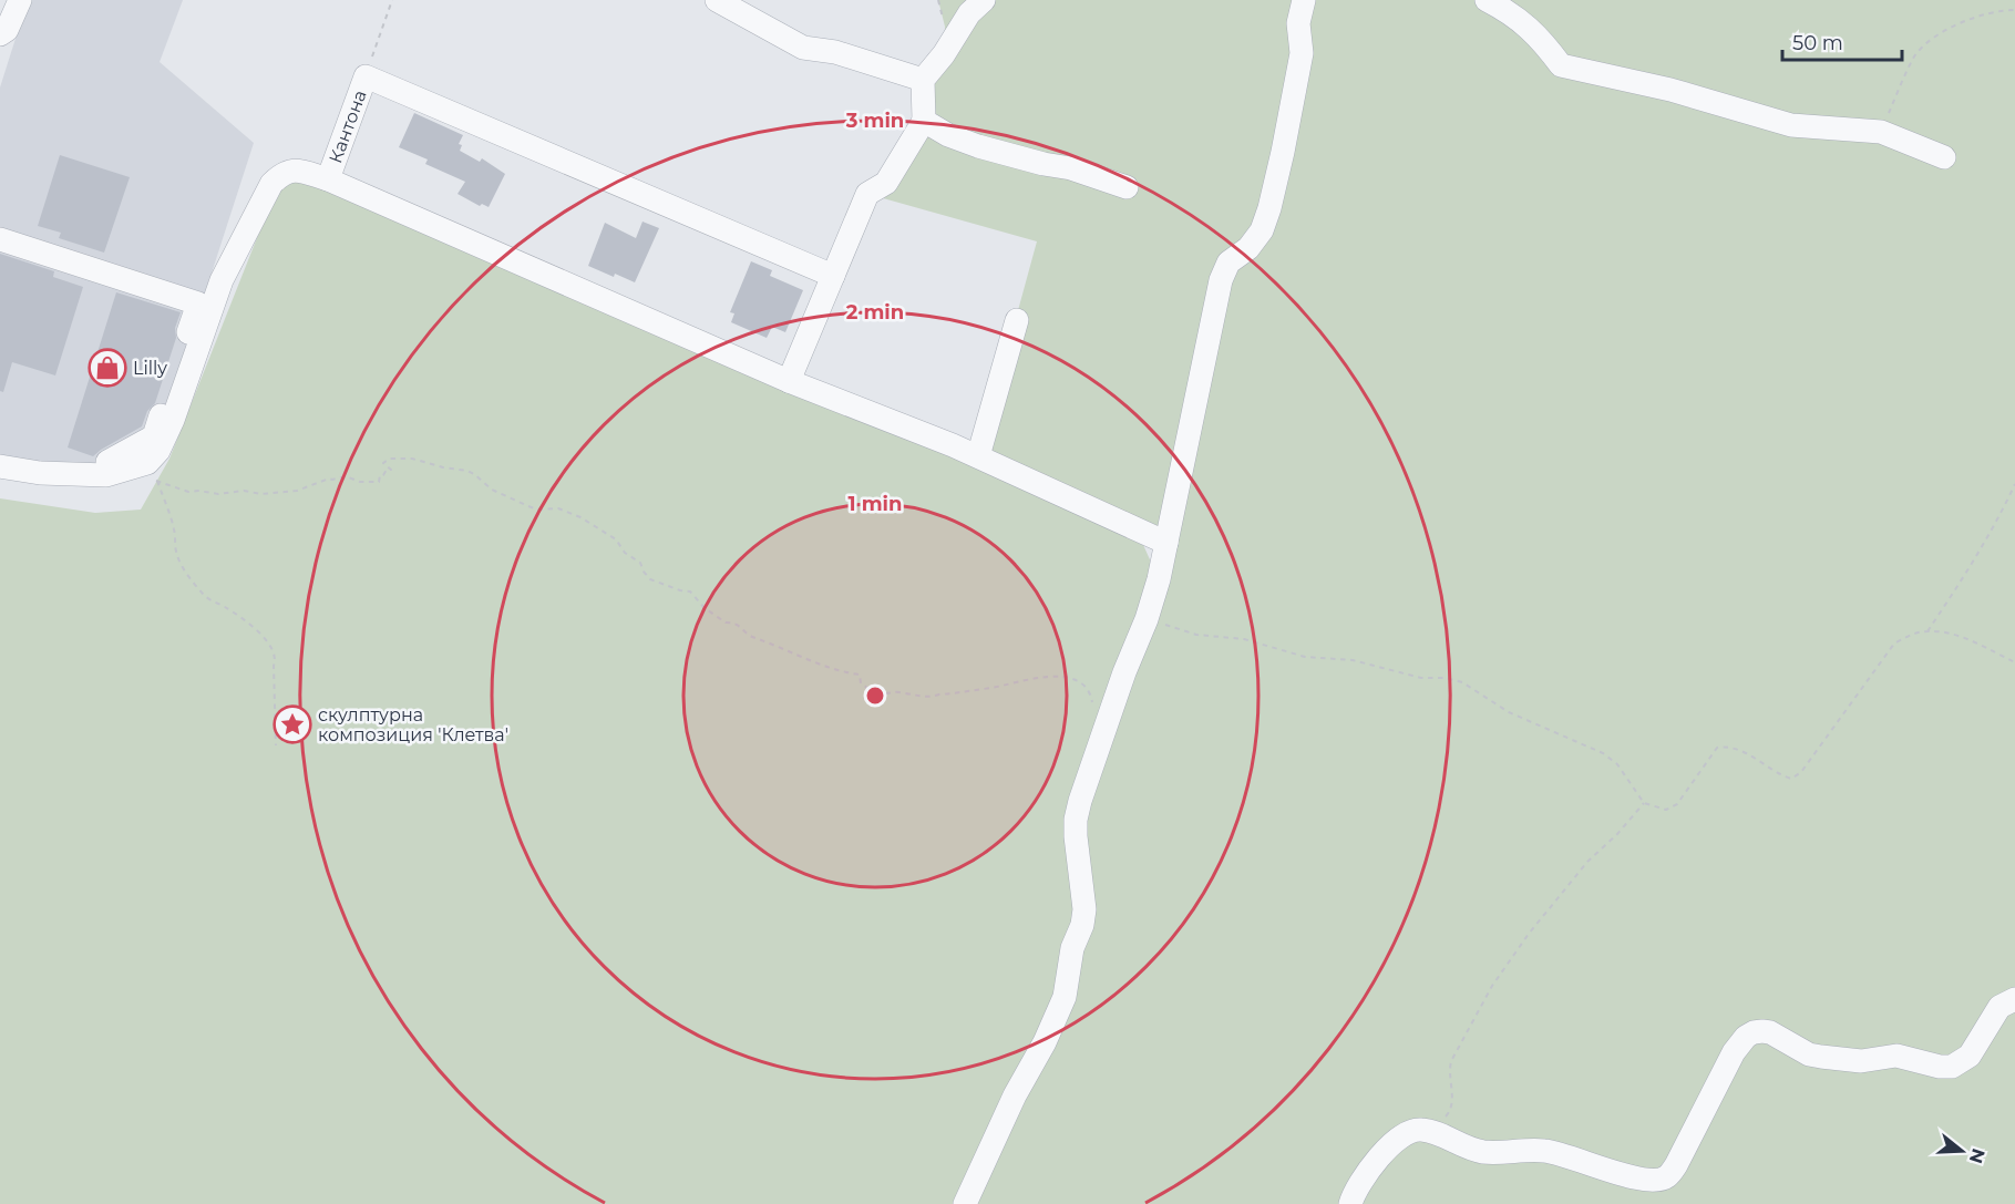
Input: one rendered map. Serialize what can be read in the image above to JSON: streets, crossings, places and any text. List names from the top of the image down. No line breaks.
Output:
{"streets":{"street":["Кантона"]},"places":{"shop":["Lilly"],"place":["скулптурна композиция 'Клетва'"]},"scale_bar":"50 m","north":"right","rings":["3 min","2 min","1 min"]}
